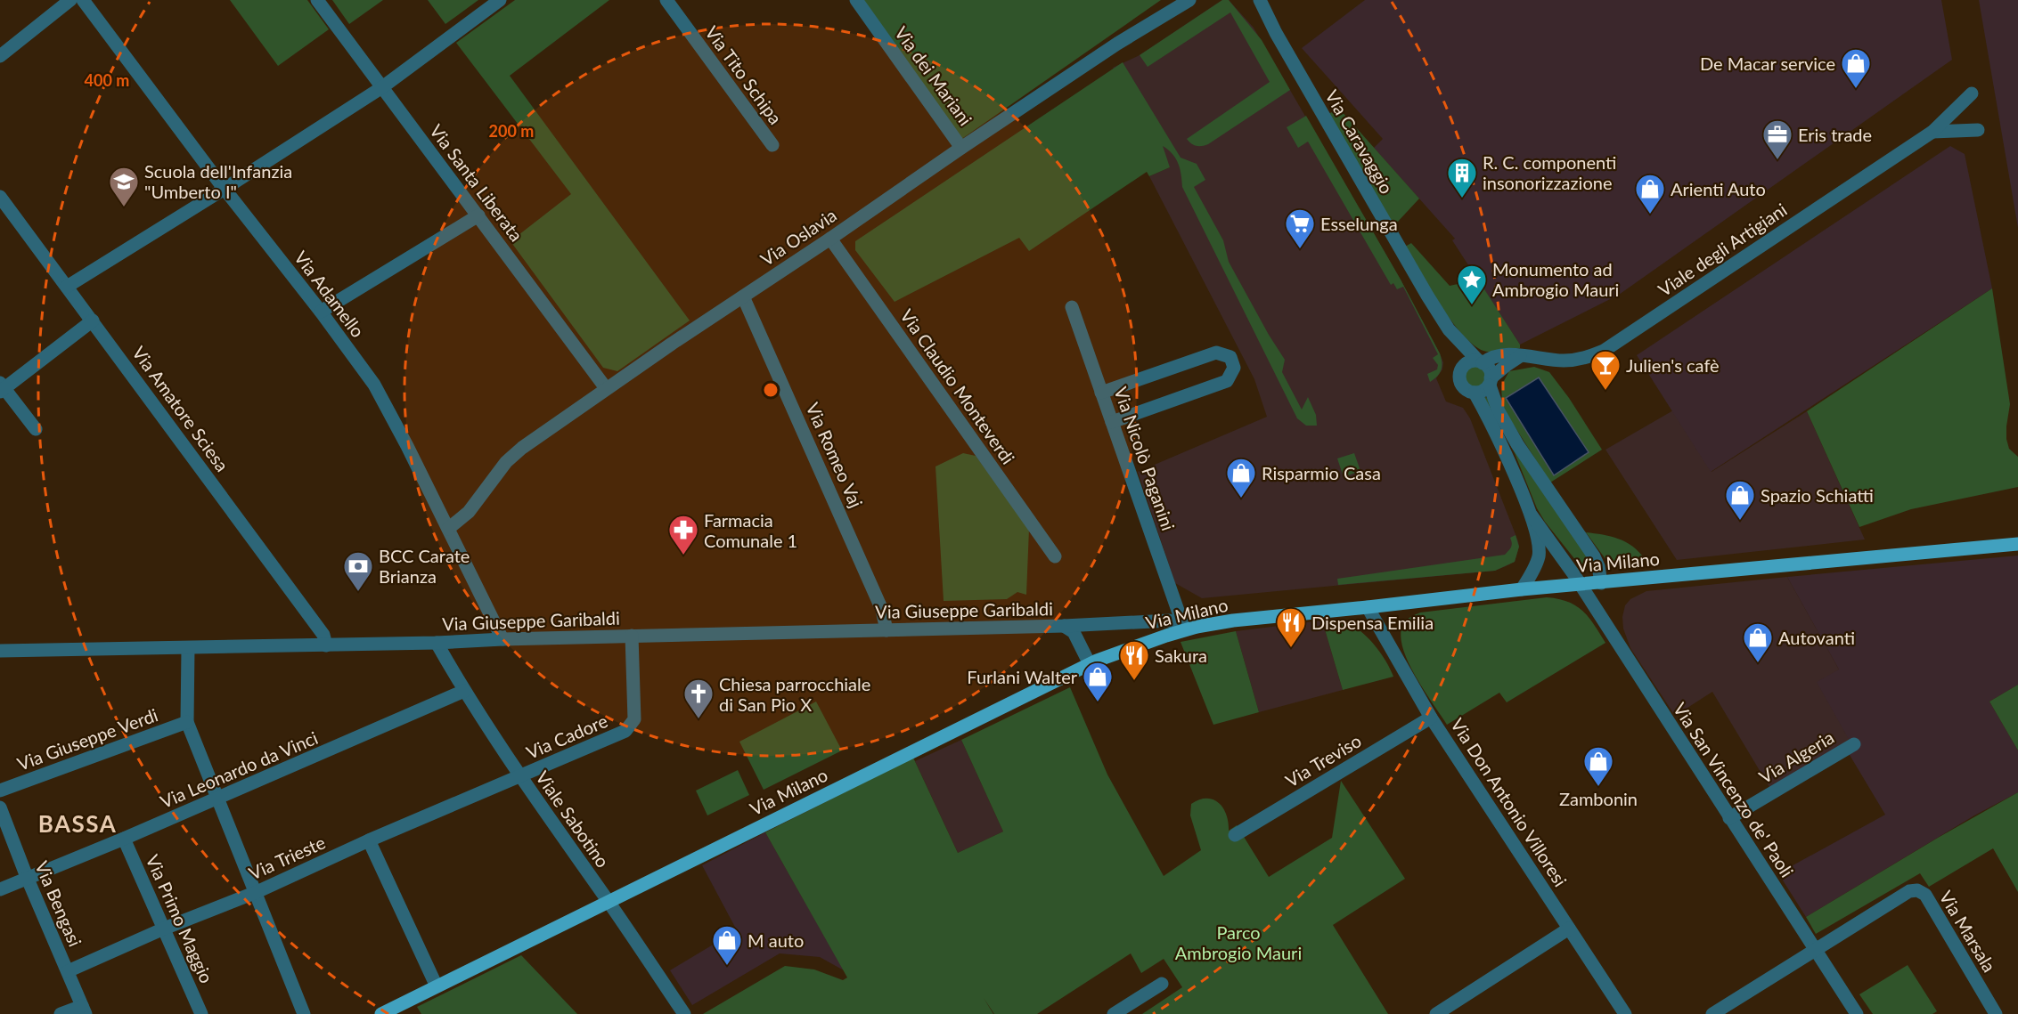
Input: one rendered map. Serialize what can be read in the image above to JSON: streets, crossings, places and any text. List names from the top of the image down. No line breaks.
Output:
{"streets":{"main road":["Via Milano"],"street":["Via Tito Schipa","Via dei Mariani","Via Caravaggio","Via Santa Liberata","Via Oslavia","Viale degli Artigiani","Via Adamello","Via Claudio Monteverdi","Via Amatore Sciesa","Via Romeo Vaj","Via Nicolò Paganini","Via Giuseppe Garibaldi","Via Cadore","Via Giuseppe Verdi","Via Algeria","Via Treviso","Via Leonardo da Vinci","Via San Vincenzo de' Paoli","Via Don Antonio Villoresi","Viale Sabotino","Via Trieste","Via Bengasi","Via Primo Maggio","Via Marsala"]},"crossings":[["Via dei Mariani","Via Oslavia"],["Via Caravaggio","Viale degli Artigiani"],["Via Santa Liberata","Via Oslavia"],["Via Oslavia","Via Adamello"],["Via Oslavia","Via Claudio Monteverdi"],["Via Oslavia","Via Romeo Vaj"],["Via Adamello","Via Giuseppe Garibaldi"],["Via Amatore Sciesa","Via Giuseppe Garibaldi"],["Via Romeo Vaj","Via Giuseppe Garibaldi"],["Via Nicolò Paganini","Via Giuseppe Garibaldi"],["Via Milano","Via Giuseppe Garibaldi"],["Via Milano","Via San Vincenzo de' Paoli"],["Via Milano","Via Don Antonio Villoresi"],["Via Milano","Viale Sabotino"],["Via Giuseppe Garibaldi","Via Cadore"],["Via Giuseppe Garibaldi","Viale Sabotino"],["Via Cadore","Viale Sabotino"],["Via Cadore","Via Trieste"],["Via Algeria","Via San Vincenzo de' Paoli"],["Via Treviso","Via Don Antonio Villoresi"],["Via Leonardo da Vinci","Viale Sabotino"],["Via Leonardo da Vinci","Via Bengasi"],["Via Leonardo da Vinci","Via Primo Maggio"],["Via San Vincenzo de' Paoli","Via Marsala"],["Viale Sabotino","Via Trieste"],["Via Trieste","Via Bengasi"],["Via Trieste","Via Primo Maggio"]],"districts":["BASSA"],"parks":["Parco Ambrogio Mauri"],"places":{"shop":["De Macar service","Arienti Auto","Risparmio Casa","Spazio Schiatti","Autovanti","Furlani Walter","Zambonin","M auto"],"office":["Eris trade"],"building":["R. C. componenti insonorizzazione"],"school or university":["Scuola dell'Infanzia \"Umberto I\""],"supermarket":["Esselunga"],"place":["Monumento ad Ambrogio Mauri"],"bar":["Julien's cafè"],"pharmacy":["Farmacia Comunale 1"],"bank":["BCC Carate Brianza"],"restaurant":["Dispensa Emilia","Sakura"],"church":["Chiesa parrocchiale di San Pio X"]},"rings":["400 m","200 m"]}
